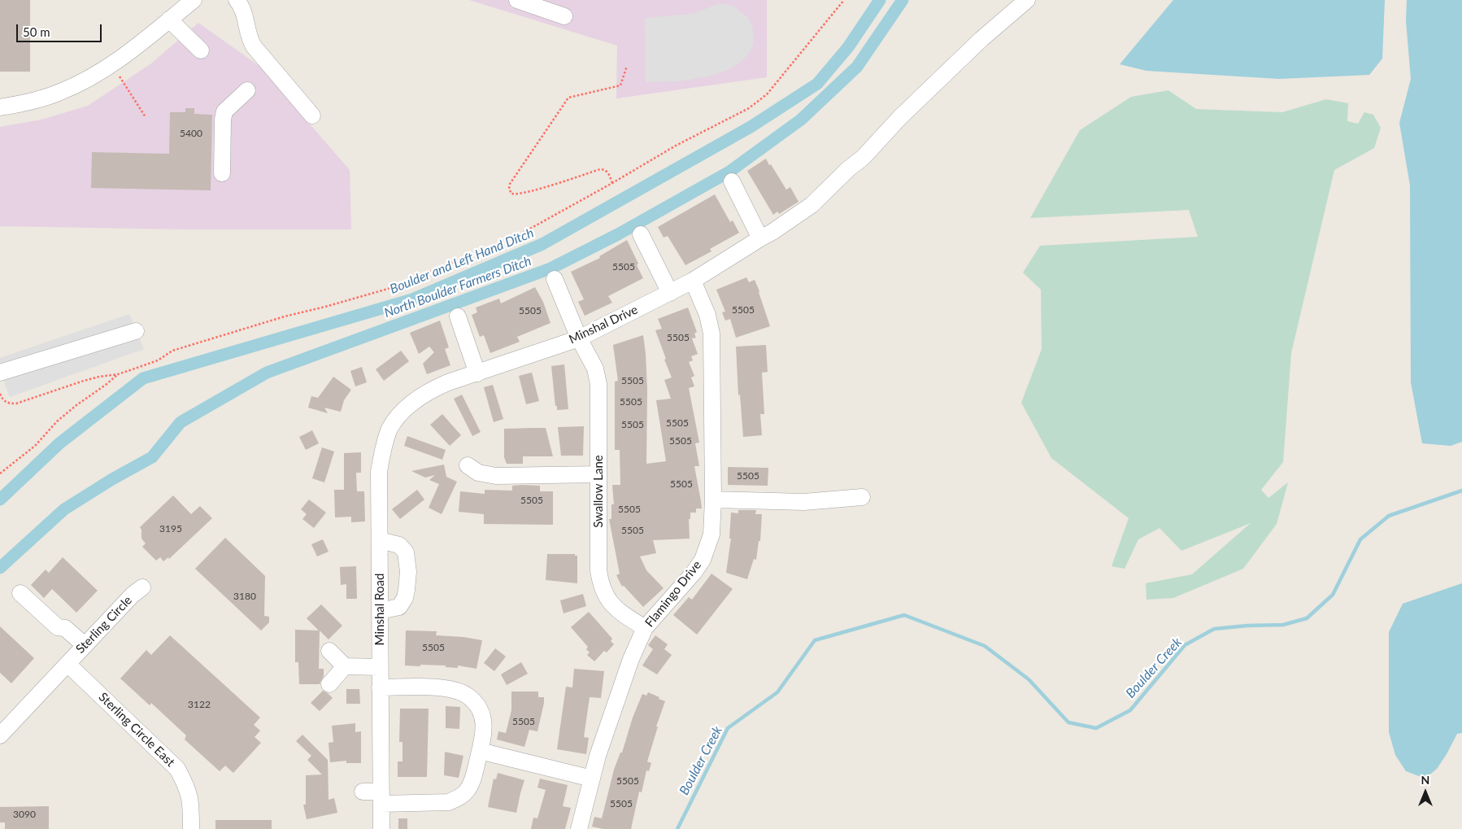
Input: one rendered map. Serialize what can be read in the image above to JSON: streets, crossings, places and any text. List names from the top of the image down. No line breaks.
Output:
{"streets":{"street":["Minshal Drive","Swallow Lane","Flamingo Drive","Minshal Road","Sterling Circle","Sterling Circle East"]},"crossings":[["Minshal Drive","Swallow Lane"],["Minshal Drive","Flamingo Drive"],["Minshal Drive","Minshal Road"],["Swallow Lane","Flamingo Drive"],["Sterling Circle","Sterling Circle East"]],"water":["Boulder and Left Hand Ditch","North Boulder Farmers Ditch","Boulder Creek"],"house_numbers":["5400","5505","5505","5505","5505","5505","5505","5505","5505","5505","5505","5505","5505","5505","3195","5505","3180","5505","3122","5505","5505","5505","3090"],"scale_bar":"50 m","north":"top"}
